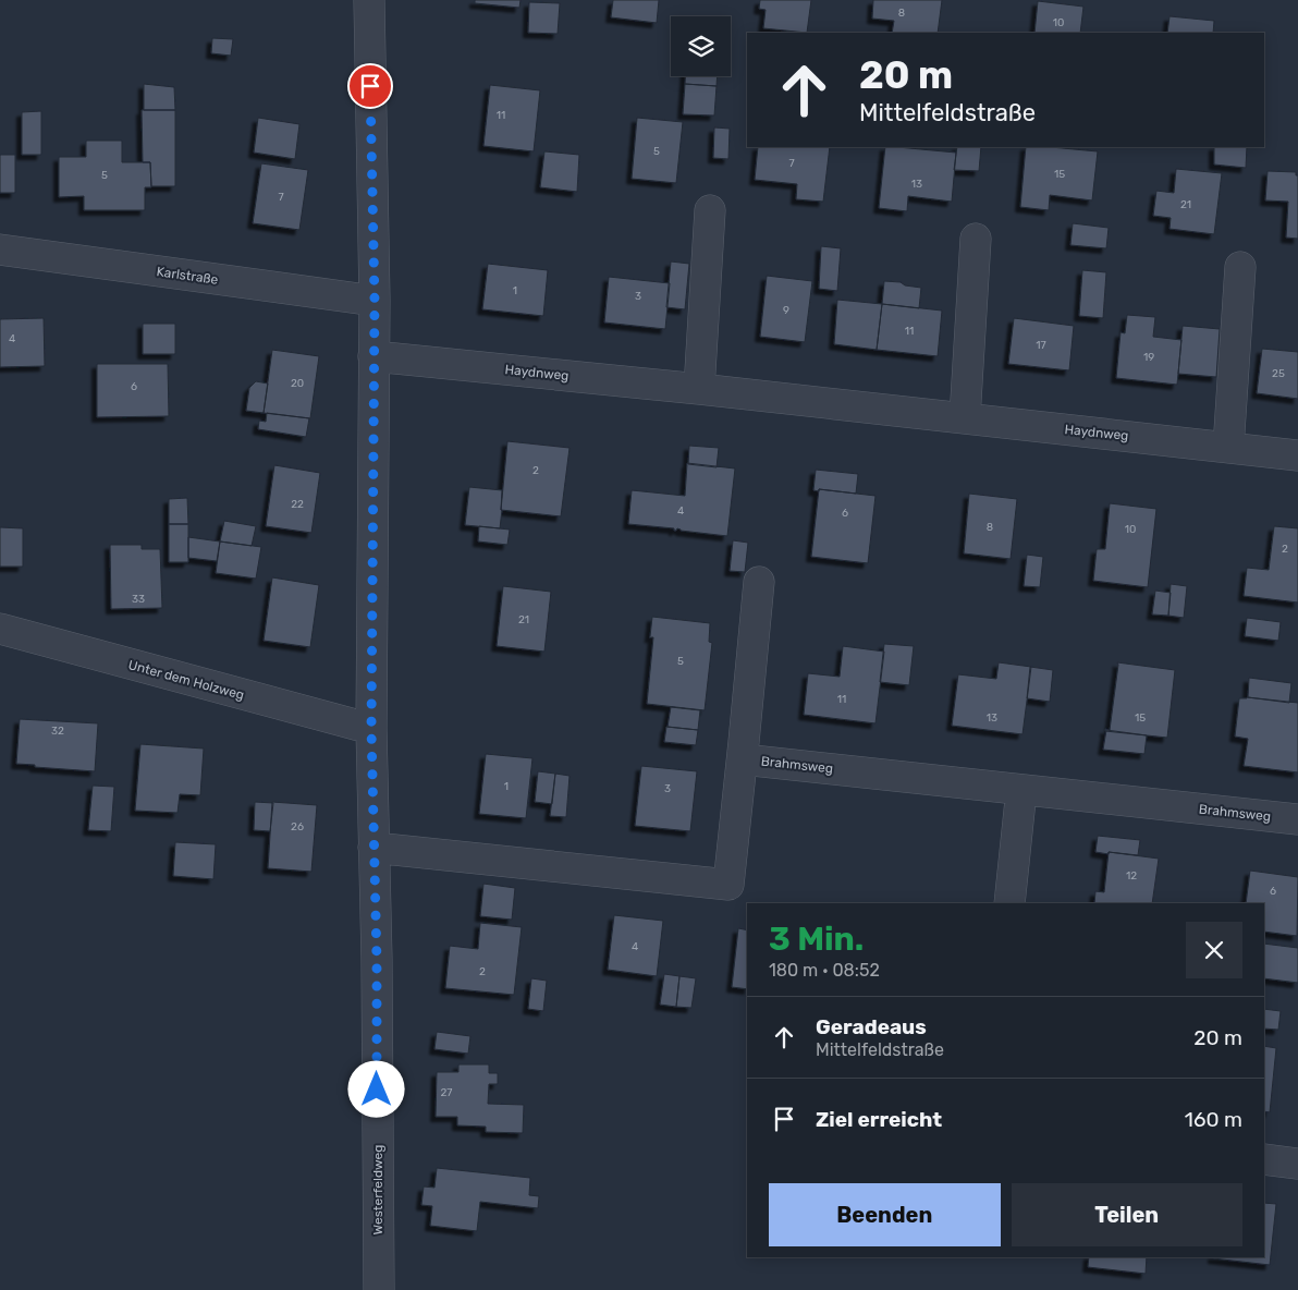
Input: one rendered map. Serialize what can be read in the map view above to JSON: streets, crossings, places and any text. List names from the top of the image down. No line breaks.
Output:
{"streets":{"street":["Karlstraße","Haydnweg","Unter dem Holzweg","Brahmsweg","Westerfeldweg"]},"crossings":[["Karlstraße","Westerfeldweg"],["Haydnweg","Westerfeldweg"],["Unter dem Holzweg","Westerfeldweg"],["Brahmsweg","Westerfeldweg"]],"house_numbers":["8","10","11","5","7","15","5","13","7","21","1","3","9","11","4","17","19","25","20","6","2","22","4","6","8","10","2","33","21","5","11","13","15","32","1","3","26","12","6","4","2","27"],"page":{"turn":["20 m","Mittelfeldstraße"],"heading":["3 Min.","180 m · 08:52"],"list":[{"name":"Geradeaus","note":"Mittelfeldstraße","value":"20 m"},{"name":"Ziel erreicht","value":"160 m"}],"buttons":["Beenden","Teilen"]}}
